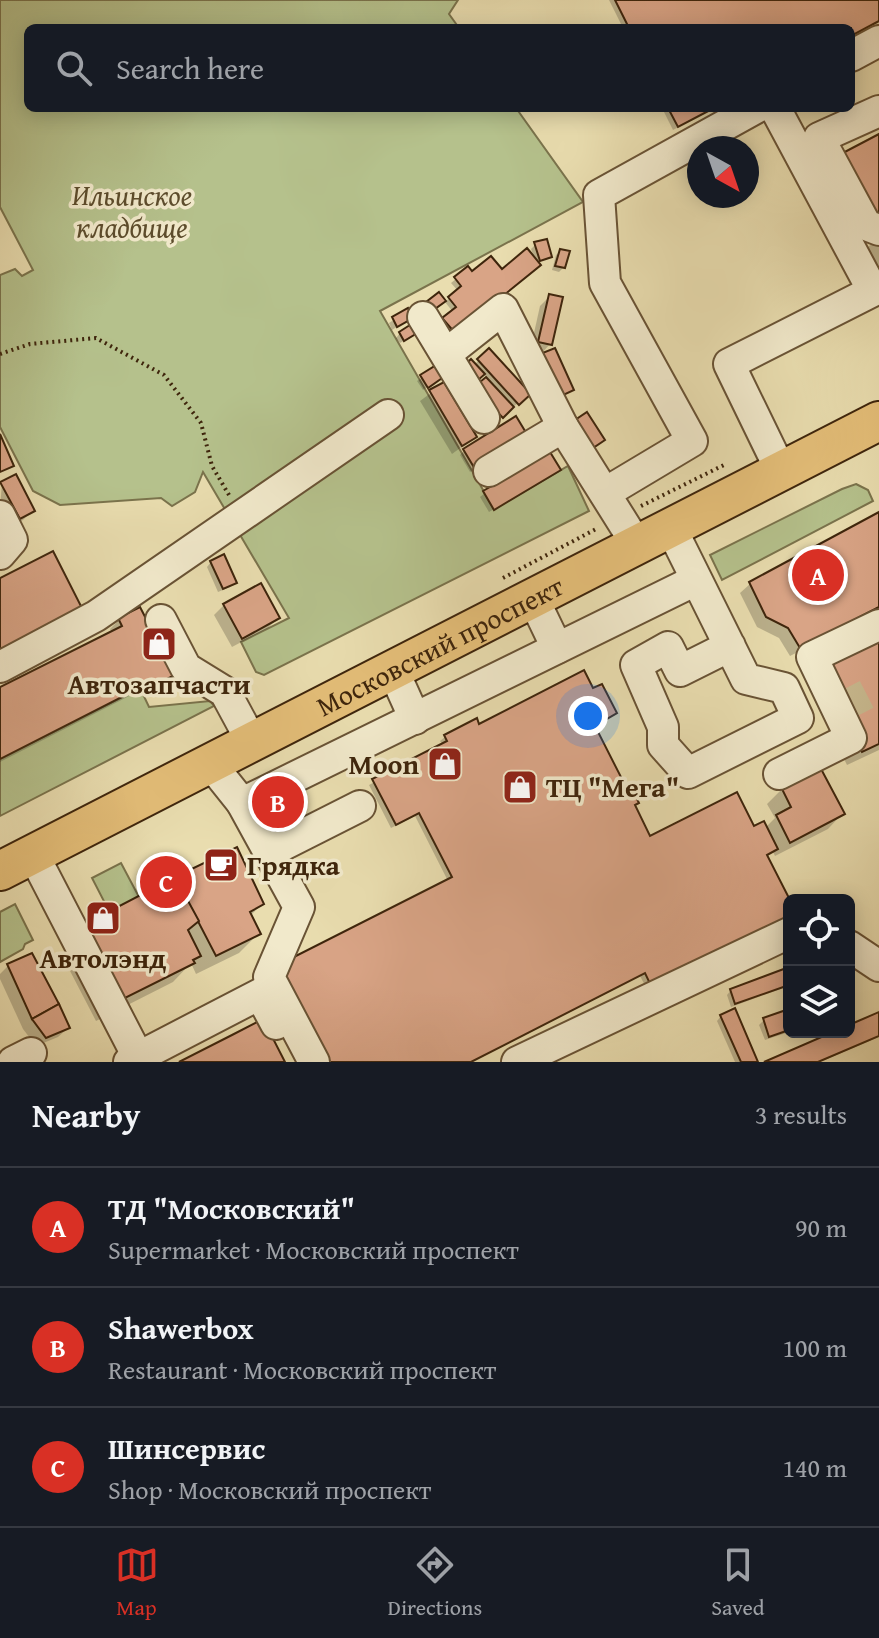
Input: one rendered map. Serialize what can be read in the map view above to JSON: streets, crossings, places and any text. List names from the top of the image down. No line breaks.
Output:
{"streets":{"main road":["Московский проспект"]},"parks":["Ильинское кладбище"],"places":{"shop":["Автозапчасти","Moon","ТЦ \"Мега\"","Автолэнд"],"cafe":["Грядка"]},"north":"bottom right","page":{"search":"Search here","pins":["A","B","C"],"heading":["Nearby","3 results"],"list":[{"mark":"A","name":"ТД \"Московский\"","note":"Supermarket · Московский проспект","value":"90 m"},{"mark":"B","name":"Shawerbox","note":"Restaurant · Московский проспект","value":"100 m"},{"mark":"C","name":"Шинсервис","note":"Shop · Московский проспект","value":"140 m"}],"nav":["Map","Directions","Saved"]}}
